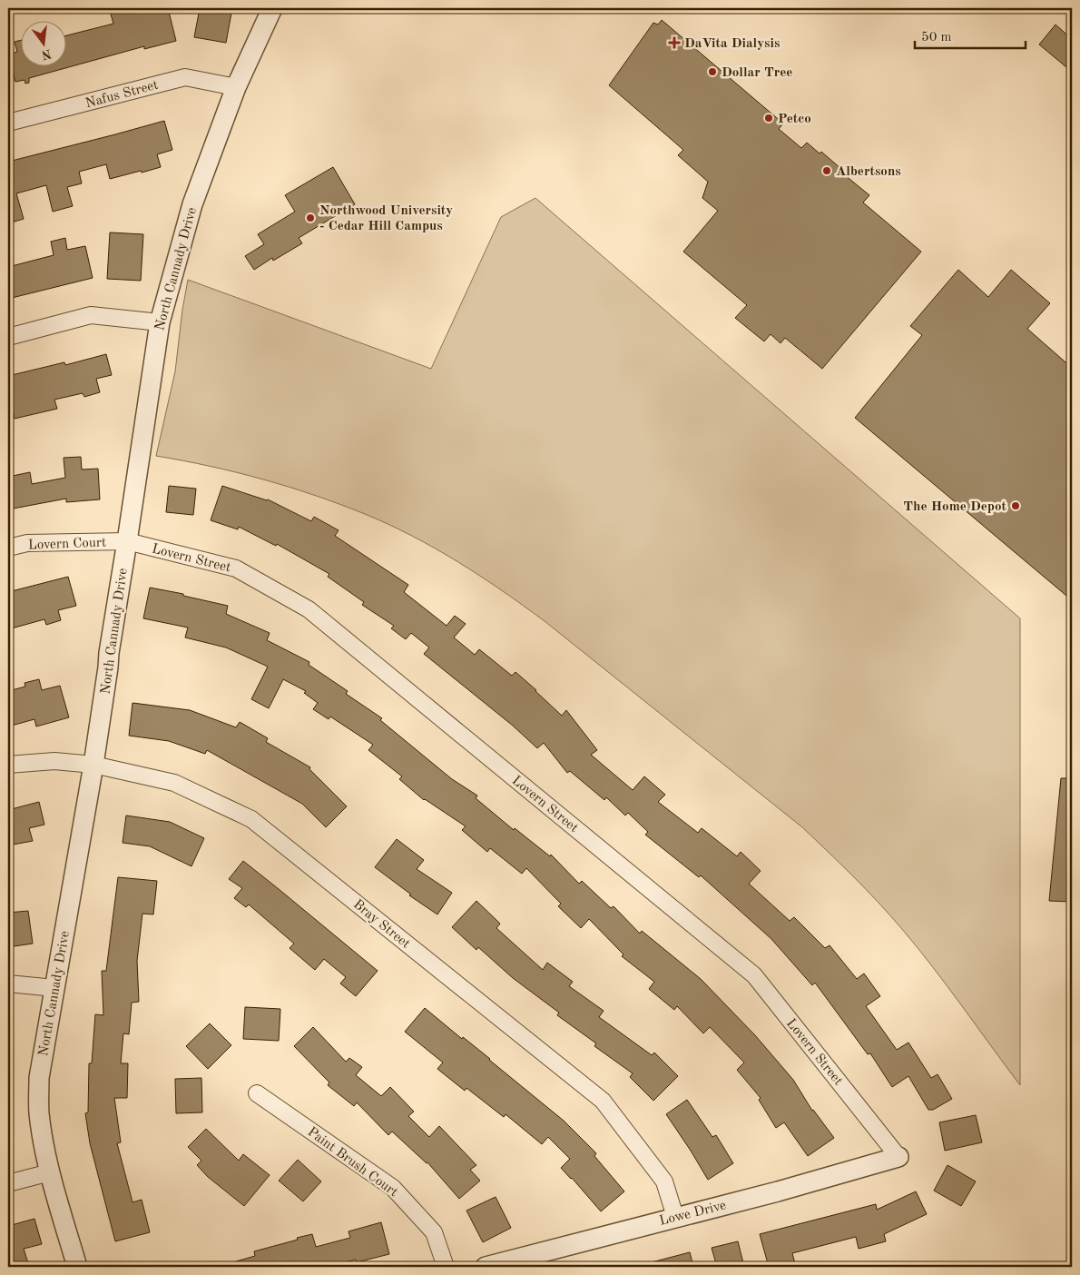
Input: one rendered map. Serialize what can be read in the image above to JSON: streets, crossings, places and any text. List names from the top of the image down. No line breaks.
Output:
{"streets":{"street":["Nafus Street","North Cannady Drive","Lovern Court","Lovern Street","Bray Street","Paint Brush Court","Lowe Drive"]},"crossings":[["Nafus Street","North Cannady Drive"],["North Cannady Drive","Lovern Court"],["North Cannady Drive","Lovern Street"],["North Cannady Drive","Bray Street"],["Lovern Court","Lovern Street"],["Lovern Street","Lowe Drive"],["Bray Street","Lowe Drive"]],"places":{"health":["DaVita Dialysis"],"other":["Dollar Tree","Petco","Albertsons","Northwood University - Cedar Hill Campus","The Home Depot"]},"scale_bar":"50 m","north":"bottom"}
